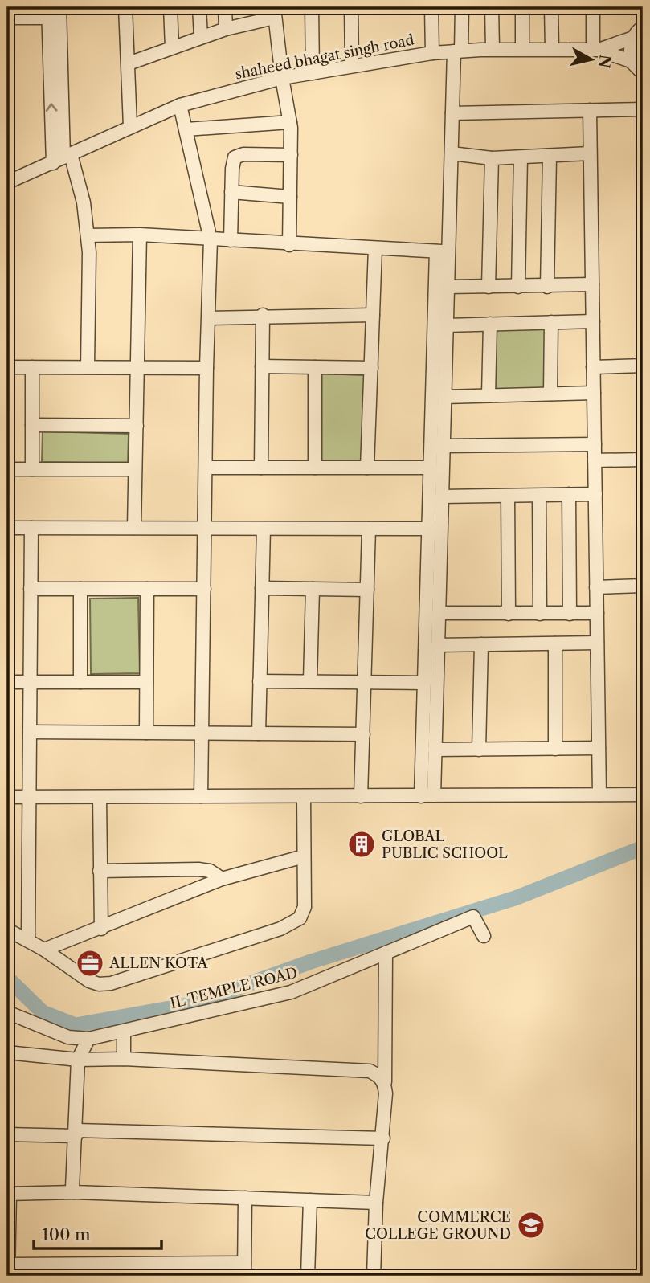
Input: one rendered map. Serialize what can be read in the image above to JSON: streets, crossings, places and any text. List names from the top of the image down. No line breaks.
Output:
{"streets":{"street":["shaheed bhagat singh road","IL TEMPLE ROAD"]},"places":{"building":["GLOBAL PUBLIC SCHOOL"],"office":["ALLEN KOTA"],"school or university":["COMMERCE COLLEGE GROUND"]},"scale_bar":"100 m","north":"right"}
